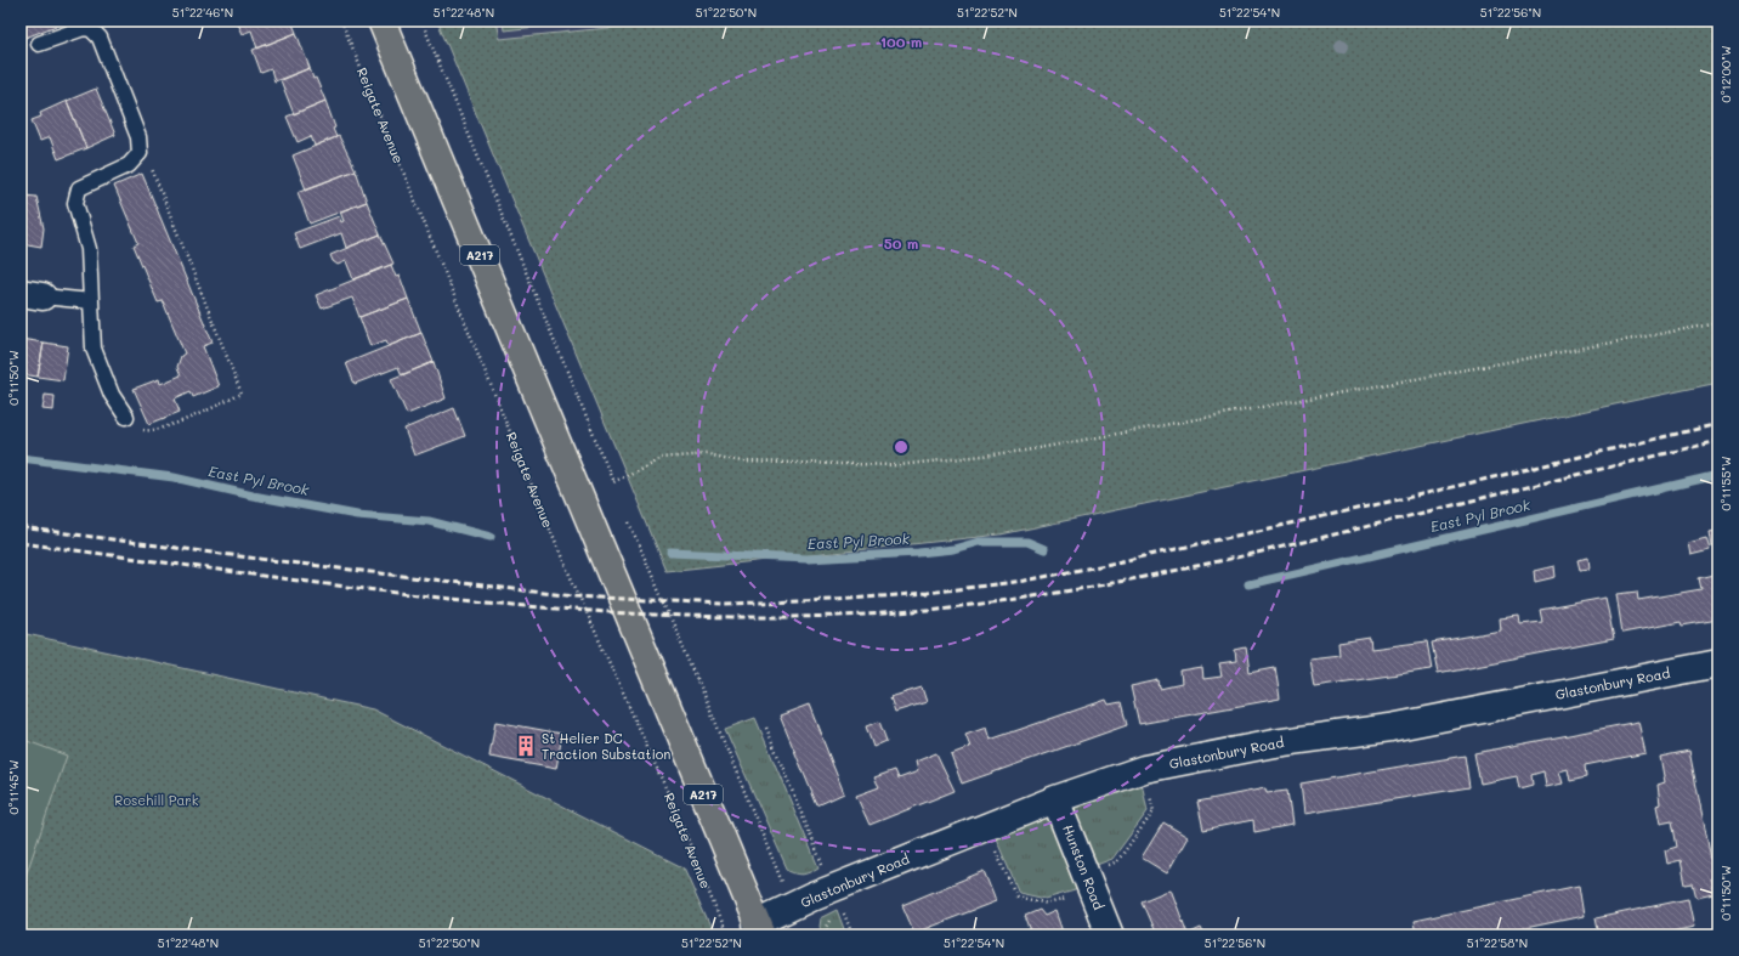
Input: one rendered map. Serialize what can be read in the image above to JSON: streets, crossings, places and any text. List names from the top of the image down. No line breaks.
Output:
{"streets":{"highway":["A217"],"street":["Glastonbury Road","Hunston Road"],"path":["Reigate Avenue"]},"crossings":[["A217","Glastonbury Road"],["Glastonbury Road","Hunston Road"]],"water":["East Pyl Brook"],"parks":["Rosehill Park"],"places":{"building":["St Helier DC Traction Substation"]},"coordinates":["51°22'46\"N","51°22'48\"N","51°22'50\"N","51°22'52\"N","51°22'54\"N","51°22'56\"N","0°12'00\"W","0°11'50\"W","0°11'55\"W","0°11'45\"W","51°22'58\"N"],"rings":["100 m","50 m"]}
